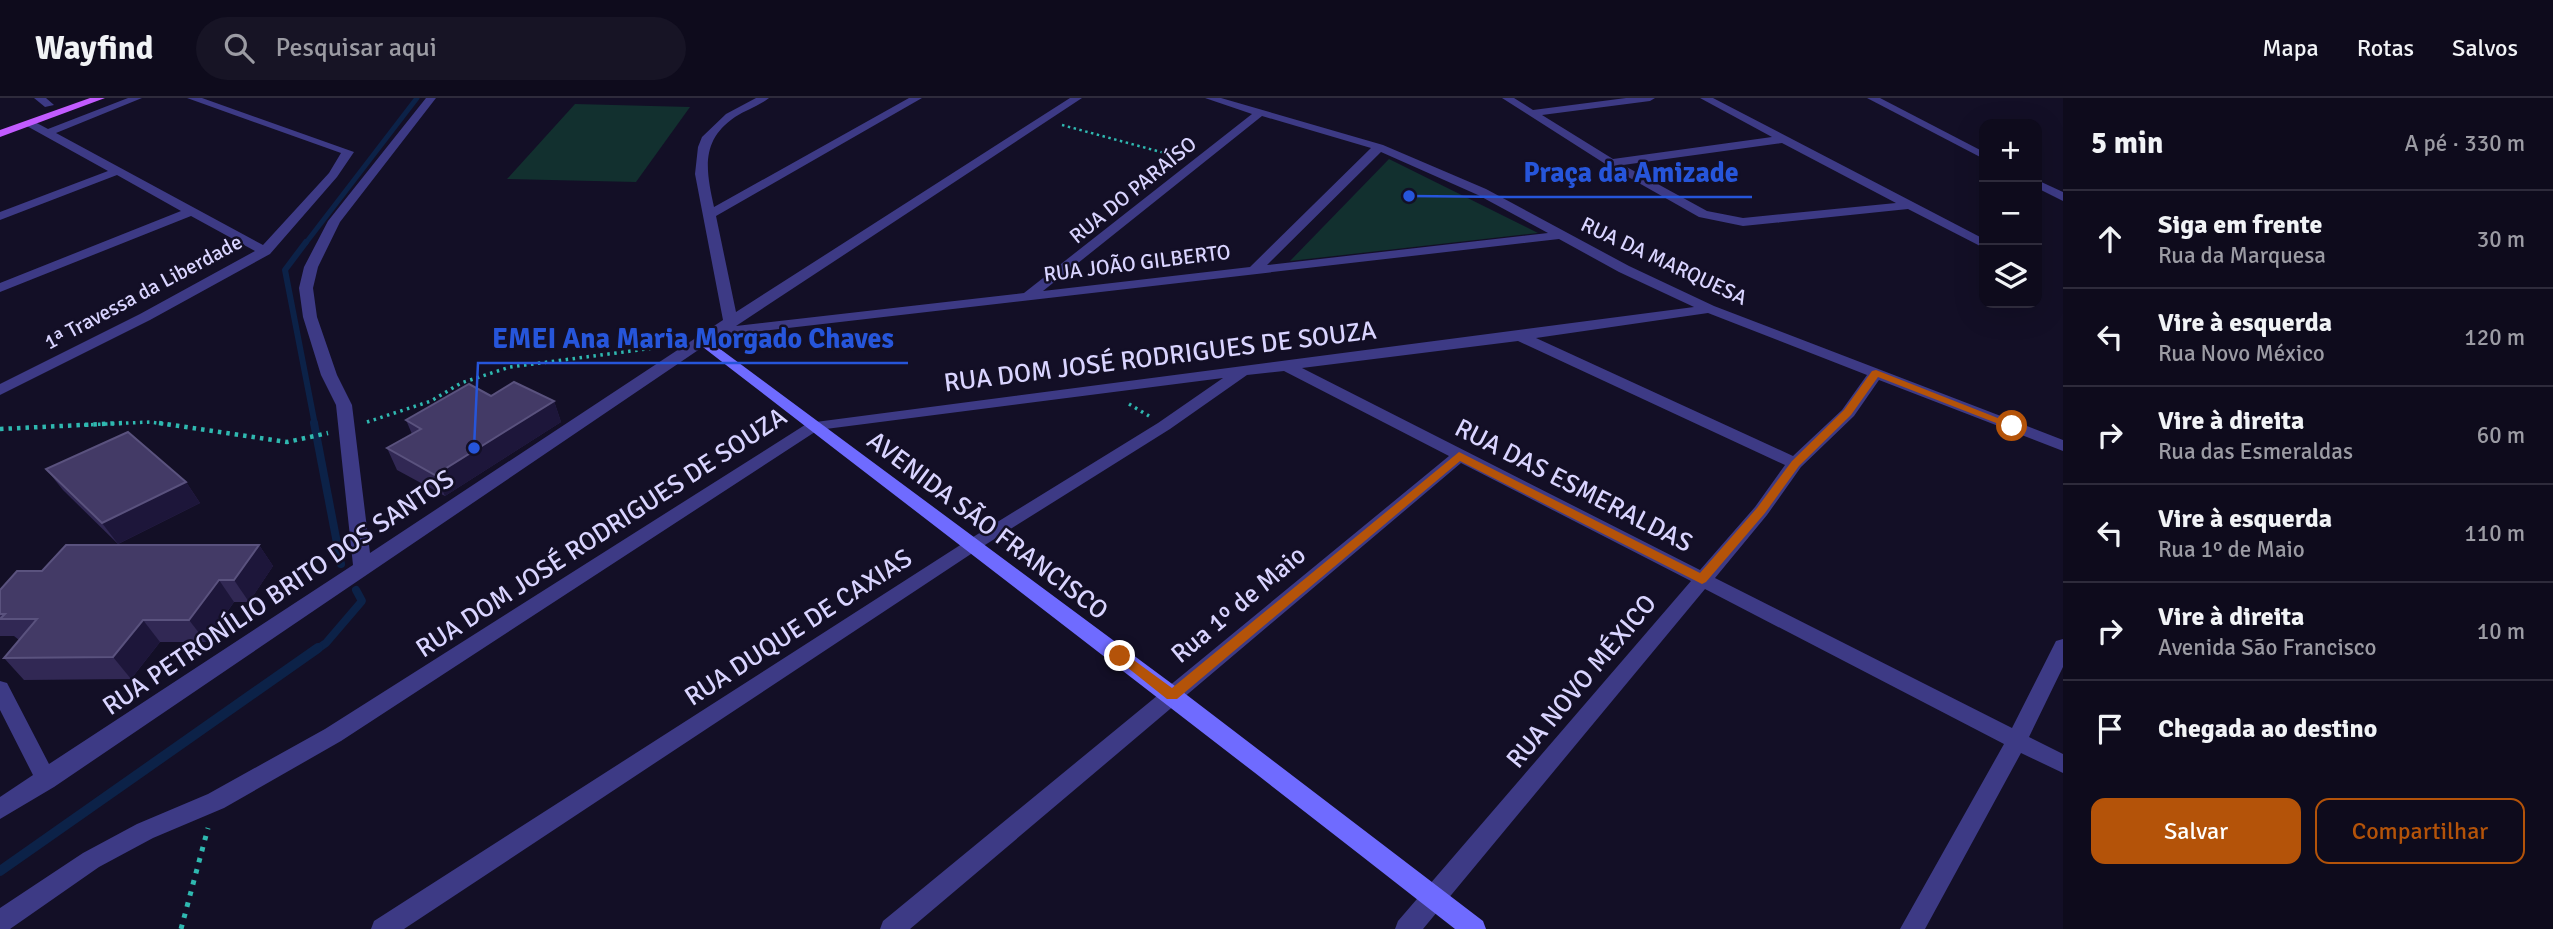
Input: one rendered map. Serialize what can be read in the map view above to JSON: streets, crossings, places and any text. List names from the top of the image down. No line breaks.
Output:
{"streets":{"street":["RUA DO PARAÍSO","RUA DA MARQUESA","RUA JOÃO GILBERTO","1ª Travessa da Liberdade","RUA DOM JOSÉ RODRIGUES DE SOUZA","RUA DAS ESMERALDAS","AVENIDA SÃO FRANCISCO","RUA PETRONÍLIO BRITO DOS SANTOS","Rua 1º de Maio","RUA DUQUE DE CAXIAS","RUA NOVO MÉXICO"]},"crossings":[["RUA DO PARAÍSO","RUA DA MARQUESA"],["RUA DO PARAÍSO","RUA JOÃO GILBERTO"],["RUA DA MARQUESA","RUA JOÃO GILBERTO"],["RUA DA MARQUESA","RUA DOM JOSÉ RODRIGUES DE SOUZA"],["RUA DA MARQUESA","RUA NOVO MÉXICO"],["RUA JOÃO GILBERTO","AVENIDA SÃO FRANCISCO"],["RUA JOÃO GILBERTO","RUA PETRONÍLIO BRITO DOS SANTOS"],["RUA DOM JOSÉ RODRIGUES DE SOUZA","RUA DAS ESMERALDAS"],["RUA DOM JOSÉ RODRIGUES DE SOUZA","AVENIDA SÃO FRANCISCO"],["RUA DOM JOSÉ RODRIGUES DE SOUZA","RUA DUQUE DE CAXIAS"],["RUA DAS ESMERALDAS","Rua 1º de Maio"],["RUA DAS ESMERALDAS","RUA NOVO MÉXICO"],["AVENIDA SÃO FRANCISCO","RUA PETRONÍLIO BRITO DOS SANTOS"],["AVENIDA SÃO FRANCISCO","Rua 1º de Maio"],["AVENIDA SÃO FRANCISCO","RUA DUQUE DE CAXIAS"],["AVENIDA SÃO FRANCISCO","RUA NOVO MÉXICO"]],"places":["Praça da Amizade","EMEI Ana Maria Morgado Chaves"],"page":{"header":"Wayfind","search":"Pesquisar aqui","nav":["Mapa","Rotas","Salvos"],"heading":["5 min","A pé · 330 m"],"map_buttons":["+","−"],"list":[["Siga em frente","Rua da Marquesa","30 m"],["Vire à esquerda","Rua Novo México","120 m"],["Vire à direita","Rua das Esmeraldas","60 m"],["Vire à esquerda","Rua 1º de Maio","110 m"],["Vire à direita","Avenida São Francisco","10 m"],"Chegada ao destino"],"buttons":["Salvar","Compartilhar"]}}
